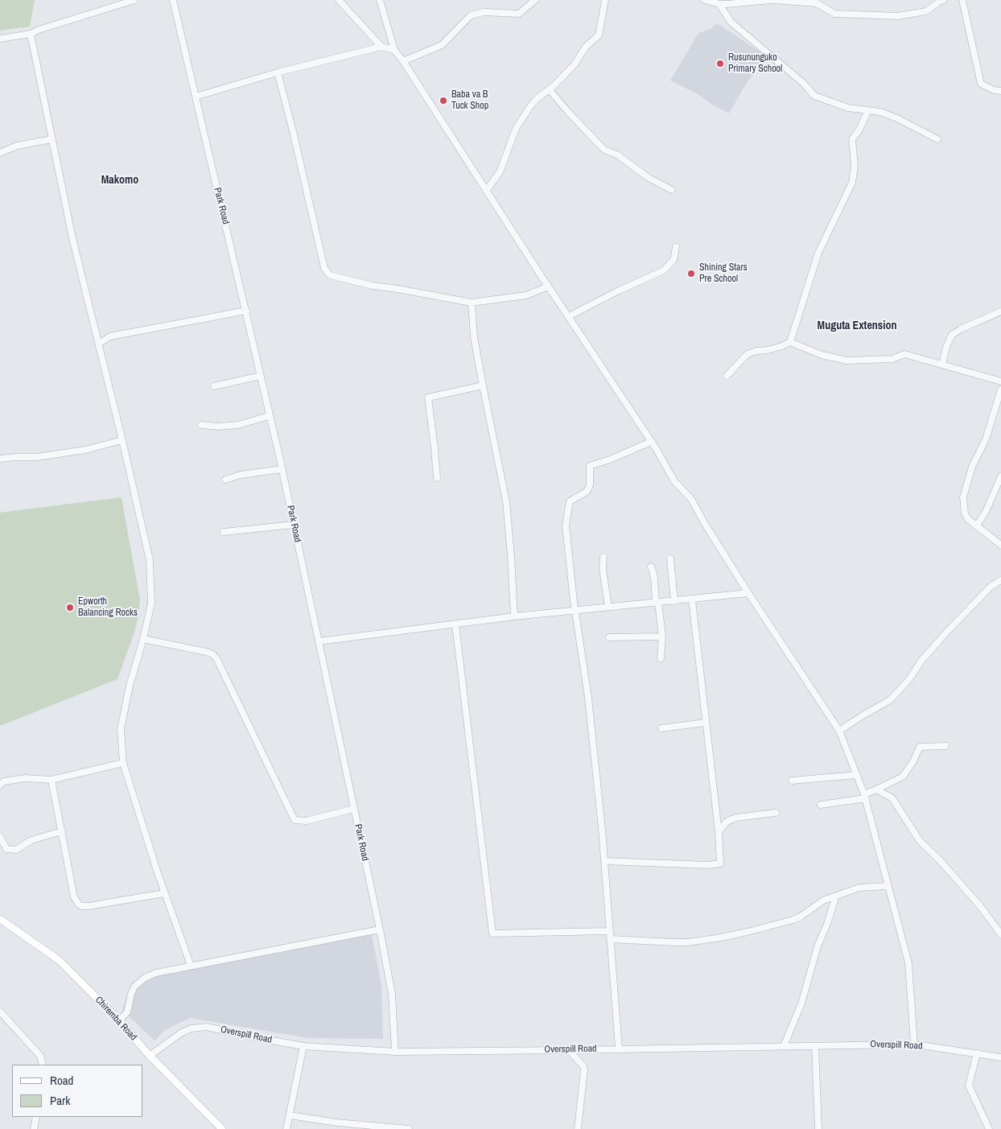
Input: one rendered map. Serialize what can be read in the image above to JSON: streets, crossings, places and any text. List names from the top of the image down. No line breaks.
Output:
{"streets":{"main road":["Chiremba Road"],"street":["Park Road","Overspill Road"]},"crossings":[["Park Road","Overspill Road"],["Chiremba Road","Overspill Road"]],"districts":["Makomo","Muguta Extension"],"places":["Rusununguko Primary School","Baba va B Tuck Shop","Shining Stars Pre School","Epworth Balancing Rocks"],"legend":["Road","Park"]}
